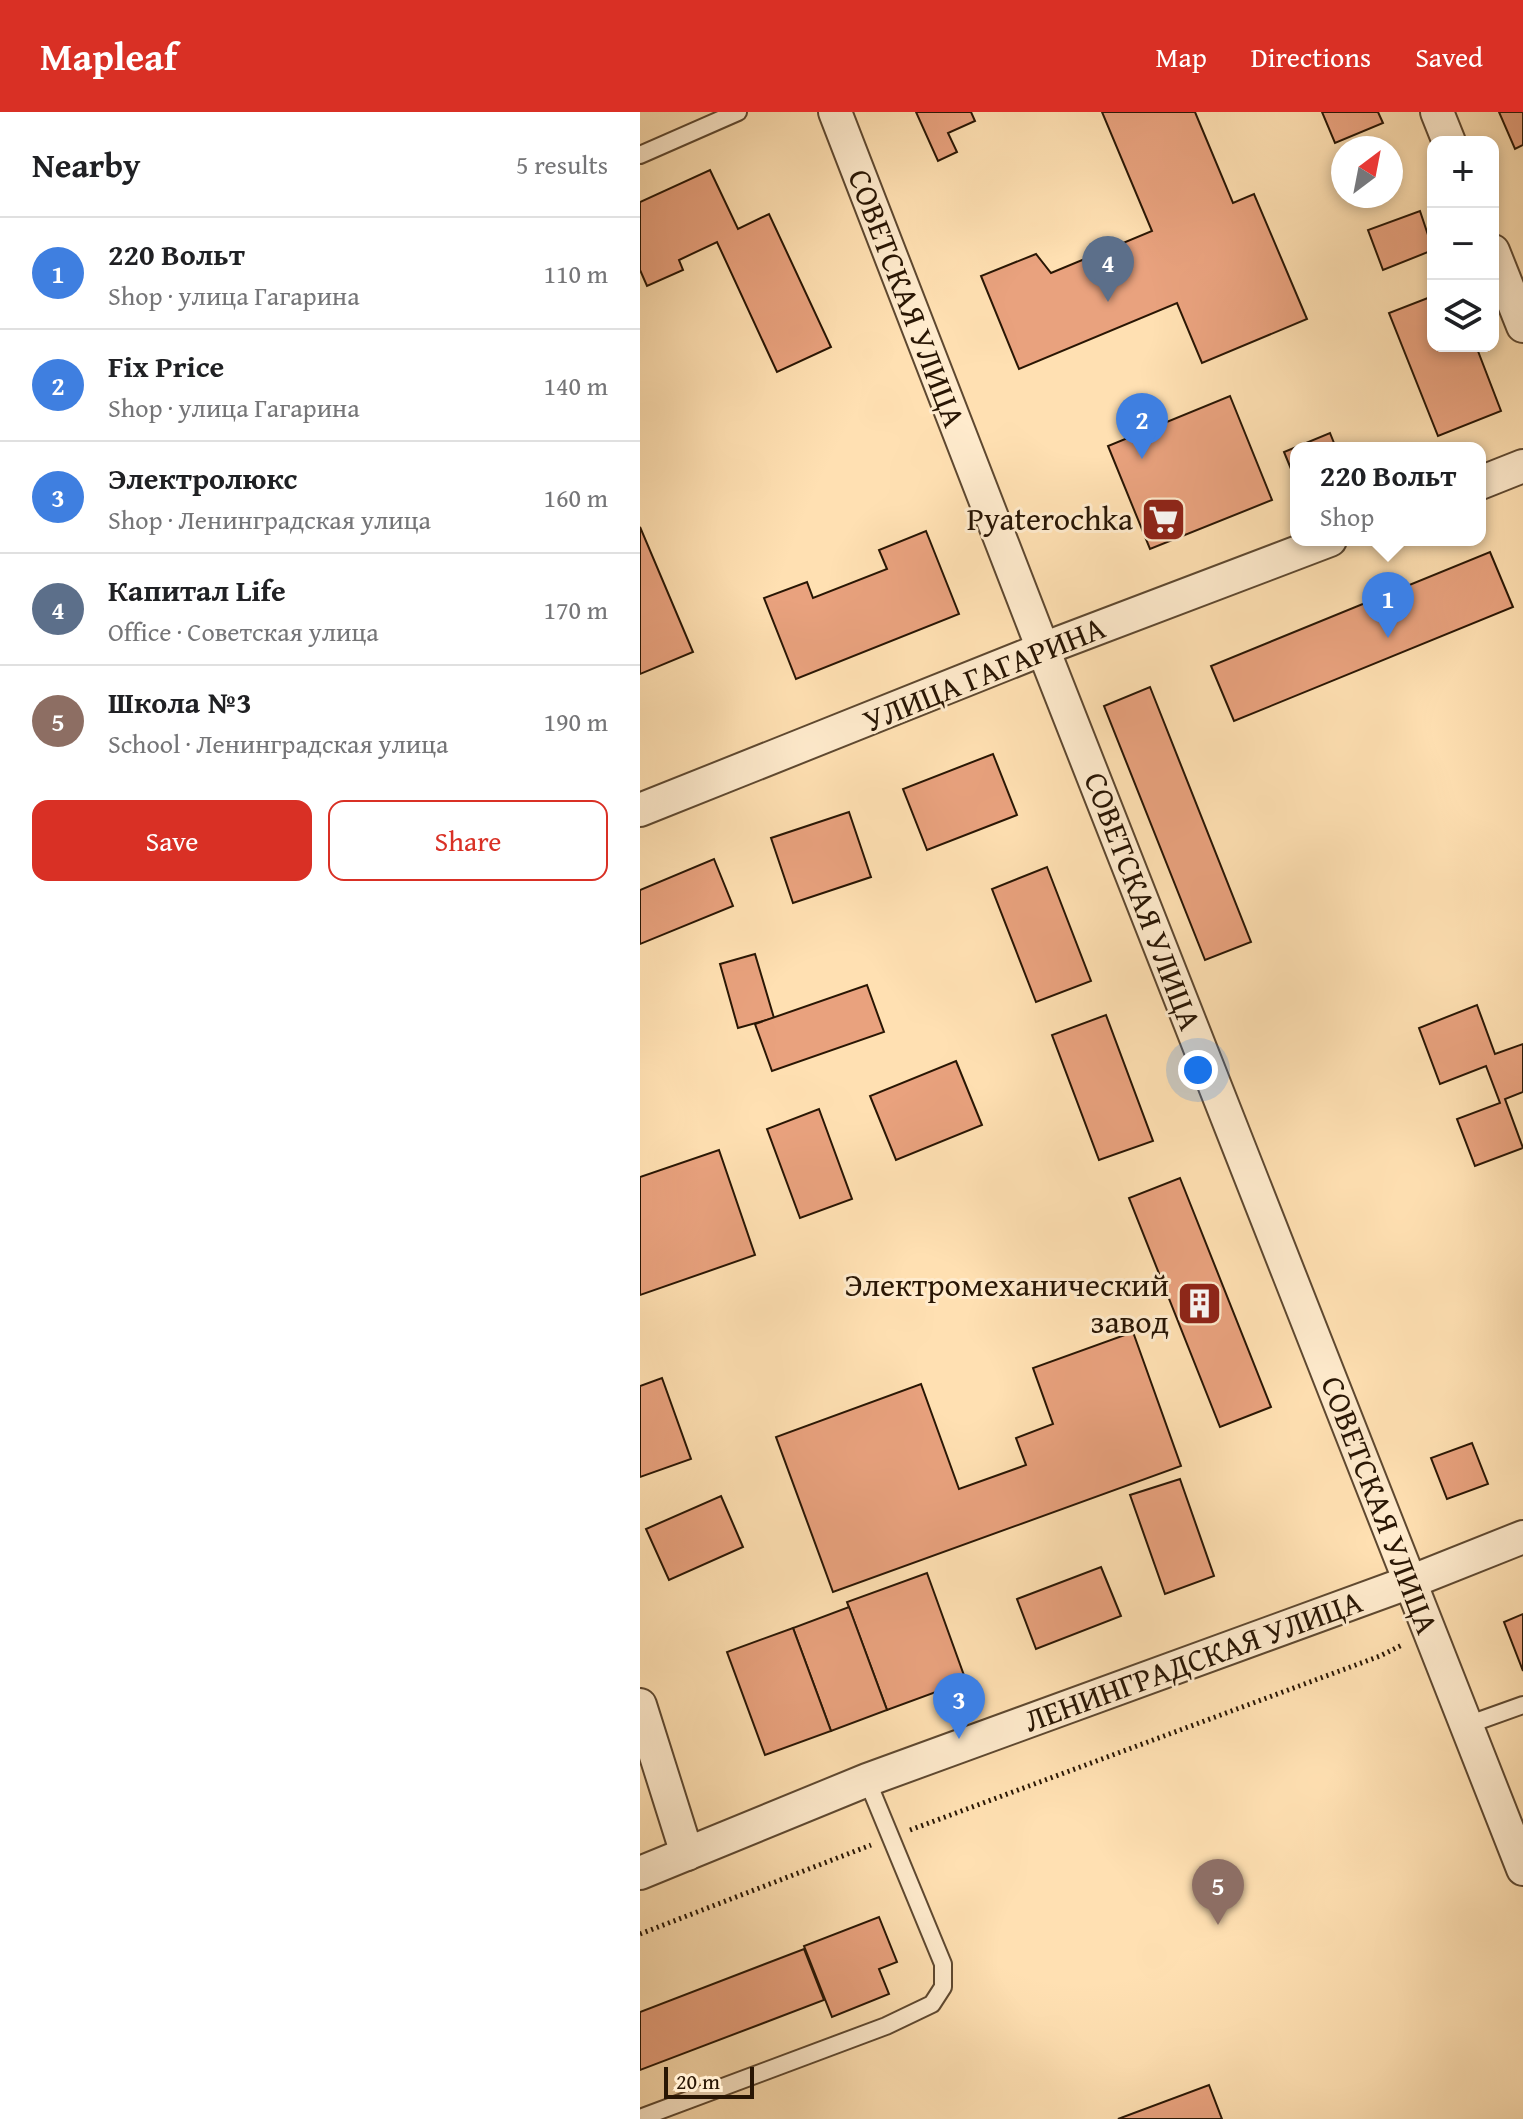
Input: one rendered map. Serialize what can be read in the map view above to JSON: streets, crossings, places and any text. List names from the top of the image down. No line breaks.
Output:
{"streets":{"street":["СОВЕТСКАЯ УЛИЦА","УЛИЦА ГАГАРИНА","ЛЕНИНГРАДСКАЯ УЛИЦА"]},"crossings":[["СОВЕТСКАЯ УЛИЦА","УЛИЦА ГАГАРИНА"],["СОВЕТСКАЯ УЛИЦА","ЛЕНИНГРАДСКАЯ УЛИЦА"]],"places":{"supermarket":["Pyaterochka"],"building":["Электромеханический завод"]},"scale_bar":"20 m","north":"top right","page":{"header":"Mapleaf","nav":["Map","Directions","Saved"],"heading":["Nearby","5 results"],"map_buttons":["+","−"],"list":[{"mark":"1","name":"220 Вольт","note":"Shop · улица Гагарина","value":"110 m"},{"mark":"2","name":"Fix Price","note":"Shop · улица Гагарина","value":"140 m"},{"mark":"3","name":"Электролюкс","note":"Shop · Ленинградская улица","value":"160 m"},{"mark":"4","name":"Капитал Life","note":"Office · Советская улица","value":"170 m"},{"mark":"5","name":"Школа №3","note":"School · Ленинградская улица","value":"190 m"}],"pins":["4","2","1","3","5"],"popup":["220 Вольт","Shop"],"buttons":["Save","Share"],"scale":"20 m"}}
